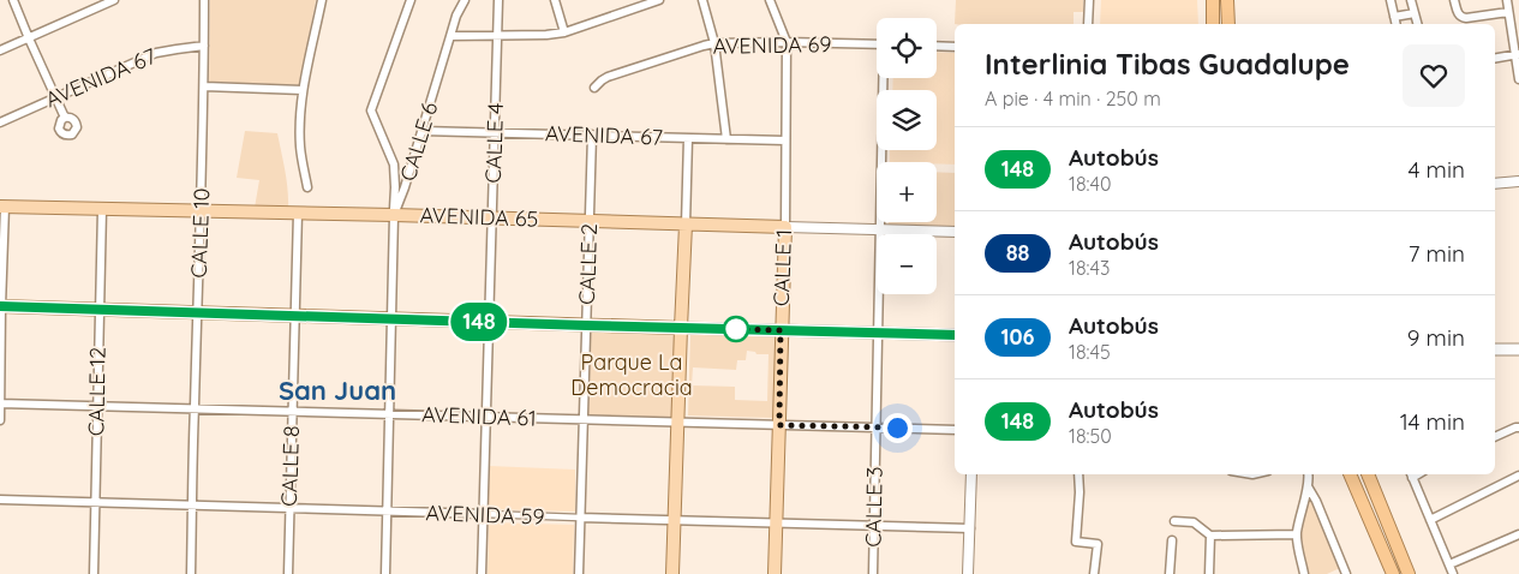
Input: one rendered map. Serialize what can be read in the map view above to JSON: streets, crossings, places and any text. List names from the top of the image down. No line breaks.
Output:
{"streets":{"main road":["AVENIDA 65","CALLE 1"],"street":["AVENIDA 69","AVENIDA 67","CALLE 6","CALLE 4","CALLE 10","CALLE 2","CALLE 12","AVENIDA 61","CALLE 8","CALLE 3","AVENIDA 59"]},"crossings":[["AVENIDA 69","CALLE 1"],["AVENIDA 67","CALLE 6"],["AVENIDA 67","CALLE 4"],["AVENIDA 67","CALLE 10"],["AVENIDA 67","CALLE 2"],["AVENIDA 67","CALLE 1"],["CALLE 6","AVENIDA 65"],["CALLE 6","AVENIDA 61"],["CALLE 6","AVENIDA 59"],["CALLE 4","AVENIDA 65"],["CALLE 4","AVENIDA 61"],["CALLE 4","AVENIDA 59"],["AVENIDA 65","CALLE 10"],["AVENIDA 65","CALLE 2"],["AVENIDA 65","CALLE 1"],["AVENIDA 65","CALLE 12"],["AVENIDA 65","CALLE 8"],["AVENIDA 65","CALLE 3"],["CALLE 10","AVENIDA 61"],["CALLE 10","AVENIDA 59"],["CALLE 2","AVENIDA 61"],["CALLE 2","AVENIDA 59"],["CALLE 1","AVENIDA 61"],["CALLE 1","AVENIDA 59"],["CALLE 12","AVENIDA 61"],["CALLE 12","AVENIDA 59"],["AVENIDA 61","CALLE 8"],["AVENIDA 61","CALLE 3"],["CALLE 8","AVENIDA 59"],["CALLE 3","AVENIDA 59"]],"districts":["San Juan"],"parks":["Parque La Democracia"],"lines":["bus line 148"],"page":{"on_map":"148","map_buttons":["+","−"],"heading":["Interlinia Tibas Guadalupe","A pie · 4 min · 250 m"],"list":[{"mark":"148","name":"Autobús","note":"18:40","value":"4 min"},{"mark":"88","name":"Autobús","note":"18:43","value":"7 min"},{"mark":"106","name":"Autobús","note":"18:45","value":"9 min"},{"mark":"148","name":"Autobús","note":"18:50","value":"14 min"}]}}
